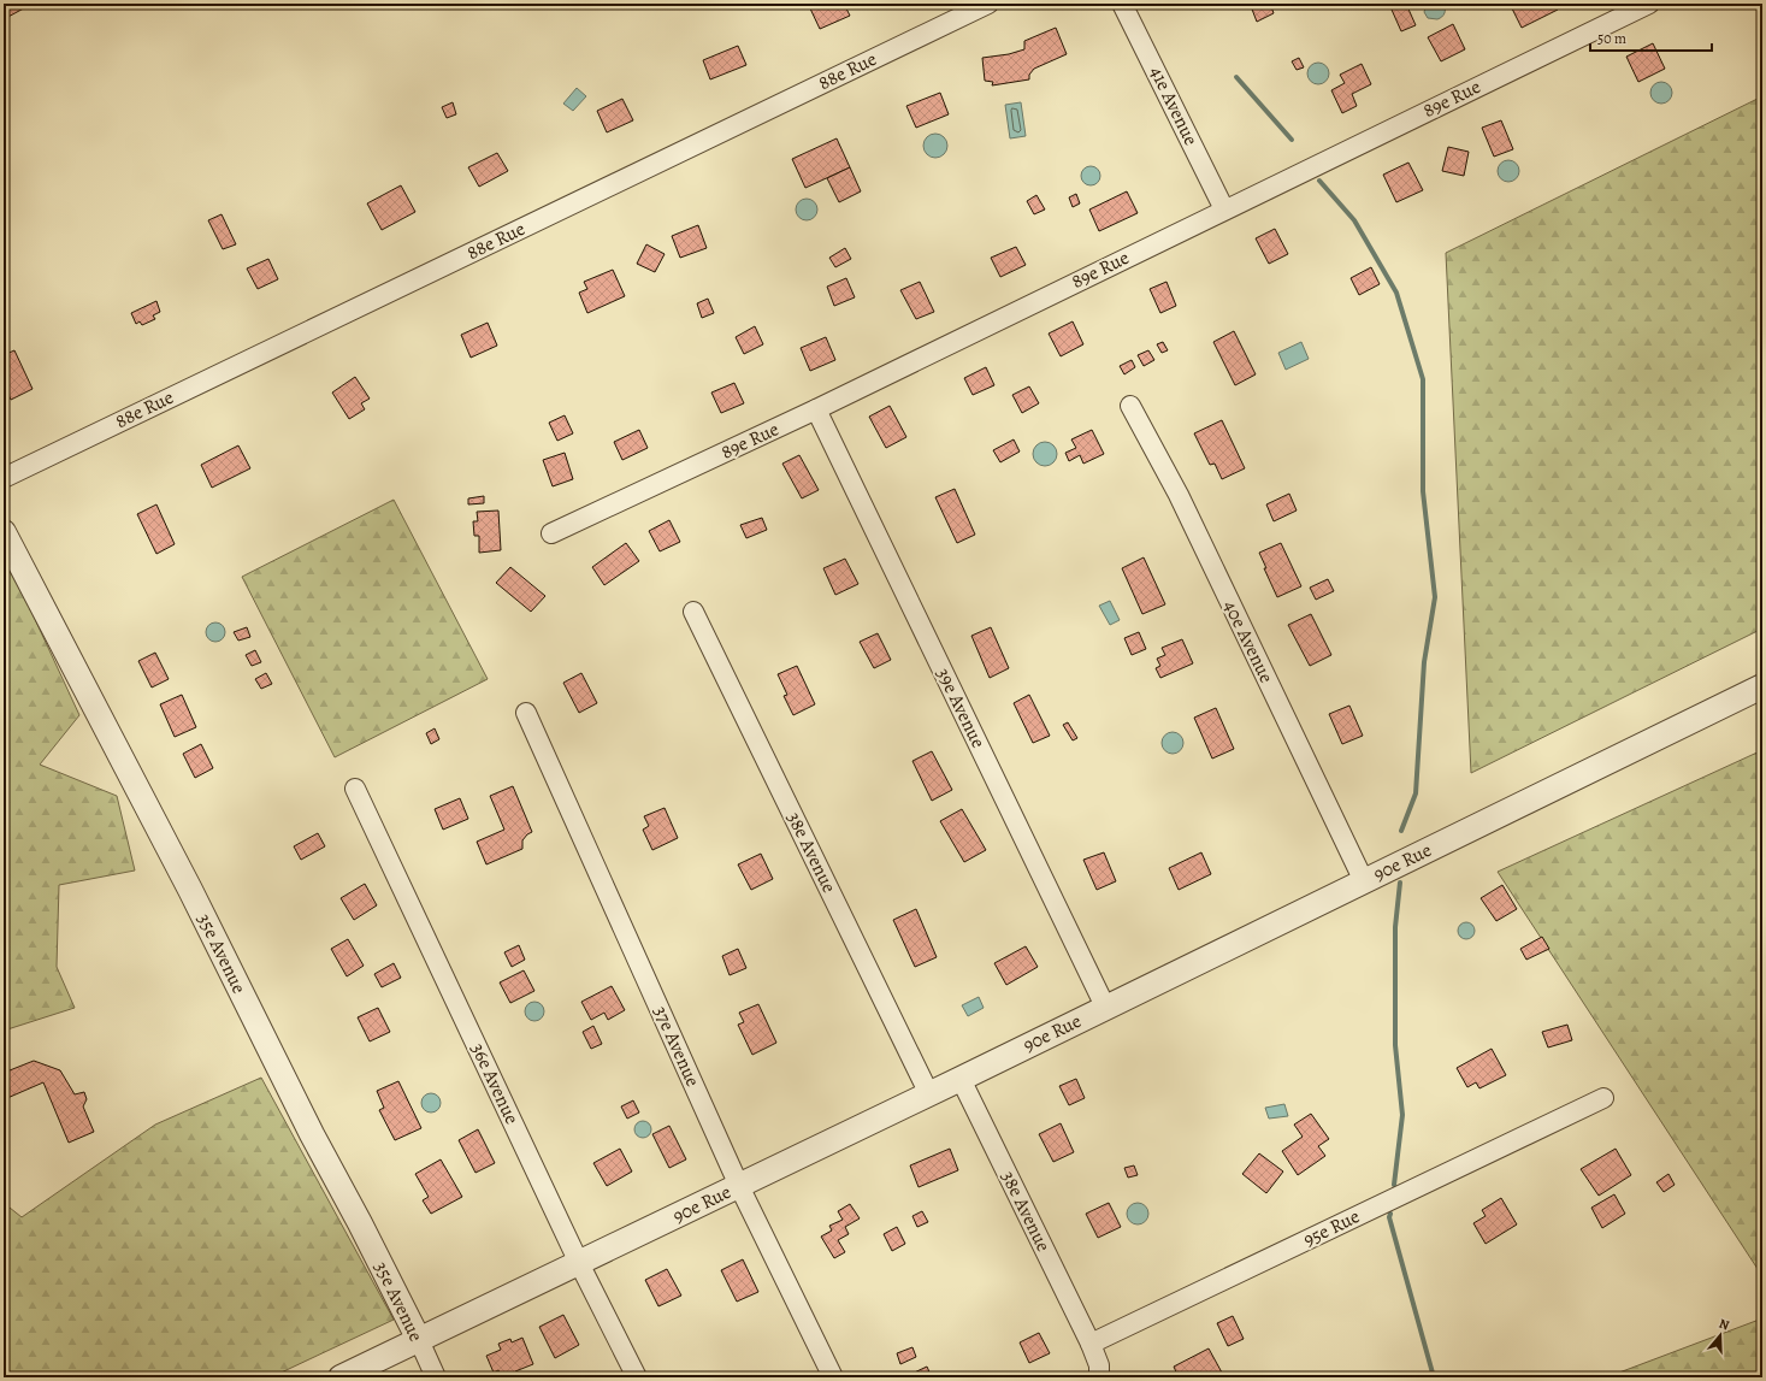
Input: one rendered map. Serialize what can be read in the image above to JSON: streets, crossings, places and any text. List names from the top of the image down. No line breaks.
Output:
{"streets":{"street":["88e Rue","89e Rue","41e Avenue","40e Avenue","39e Avenue","38e Avenue","90e Rue","35e Avenue","37e Avenue","36e Avenue","95e Rue"]},"crossings":[["89e Rue","41e Avenue"],["89e Rue","39e Avenue"],["40e Avenue","90e Rue"],["39e Avenue","90e Rue"],["38e Avenue","90e Rue"],["38e Avenue","95e Rue"],["90e Rue","35e Avenue"],["90e Rue","37e Avenue"],["90e Rue","36e Avenue"]],"scale_bar":"50 m","north":"top"}
